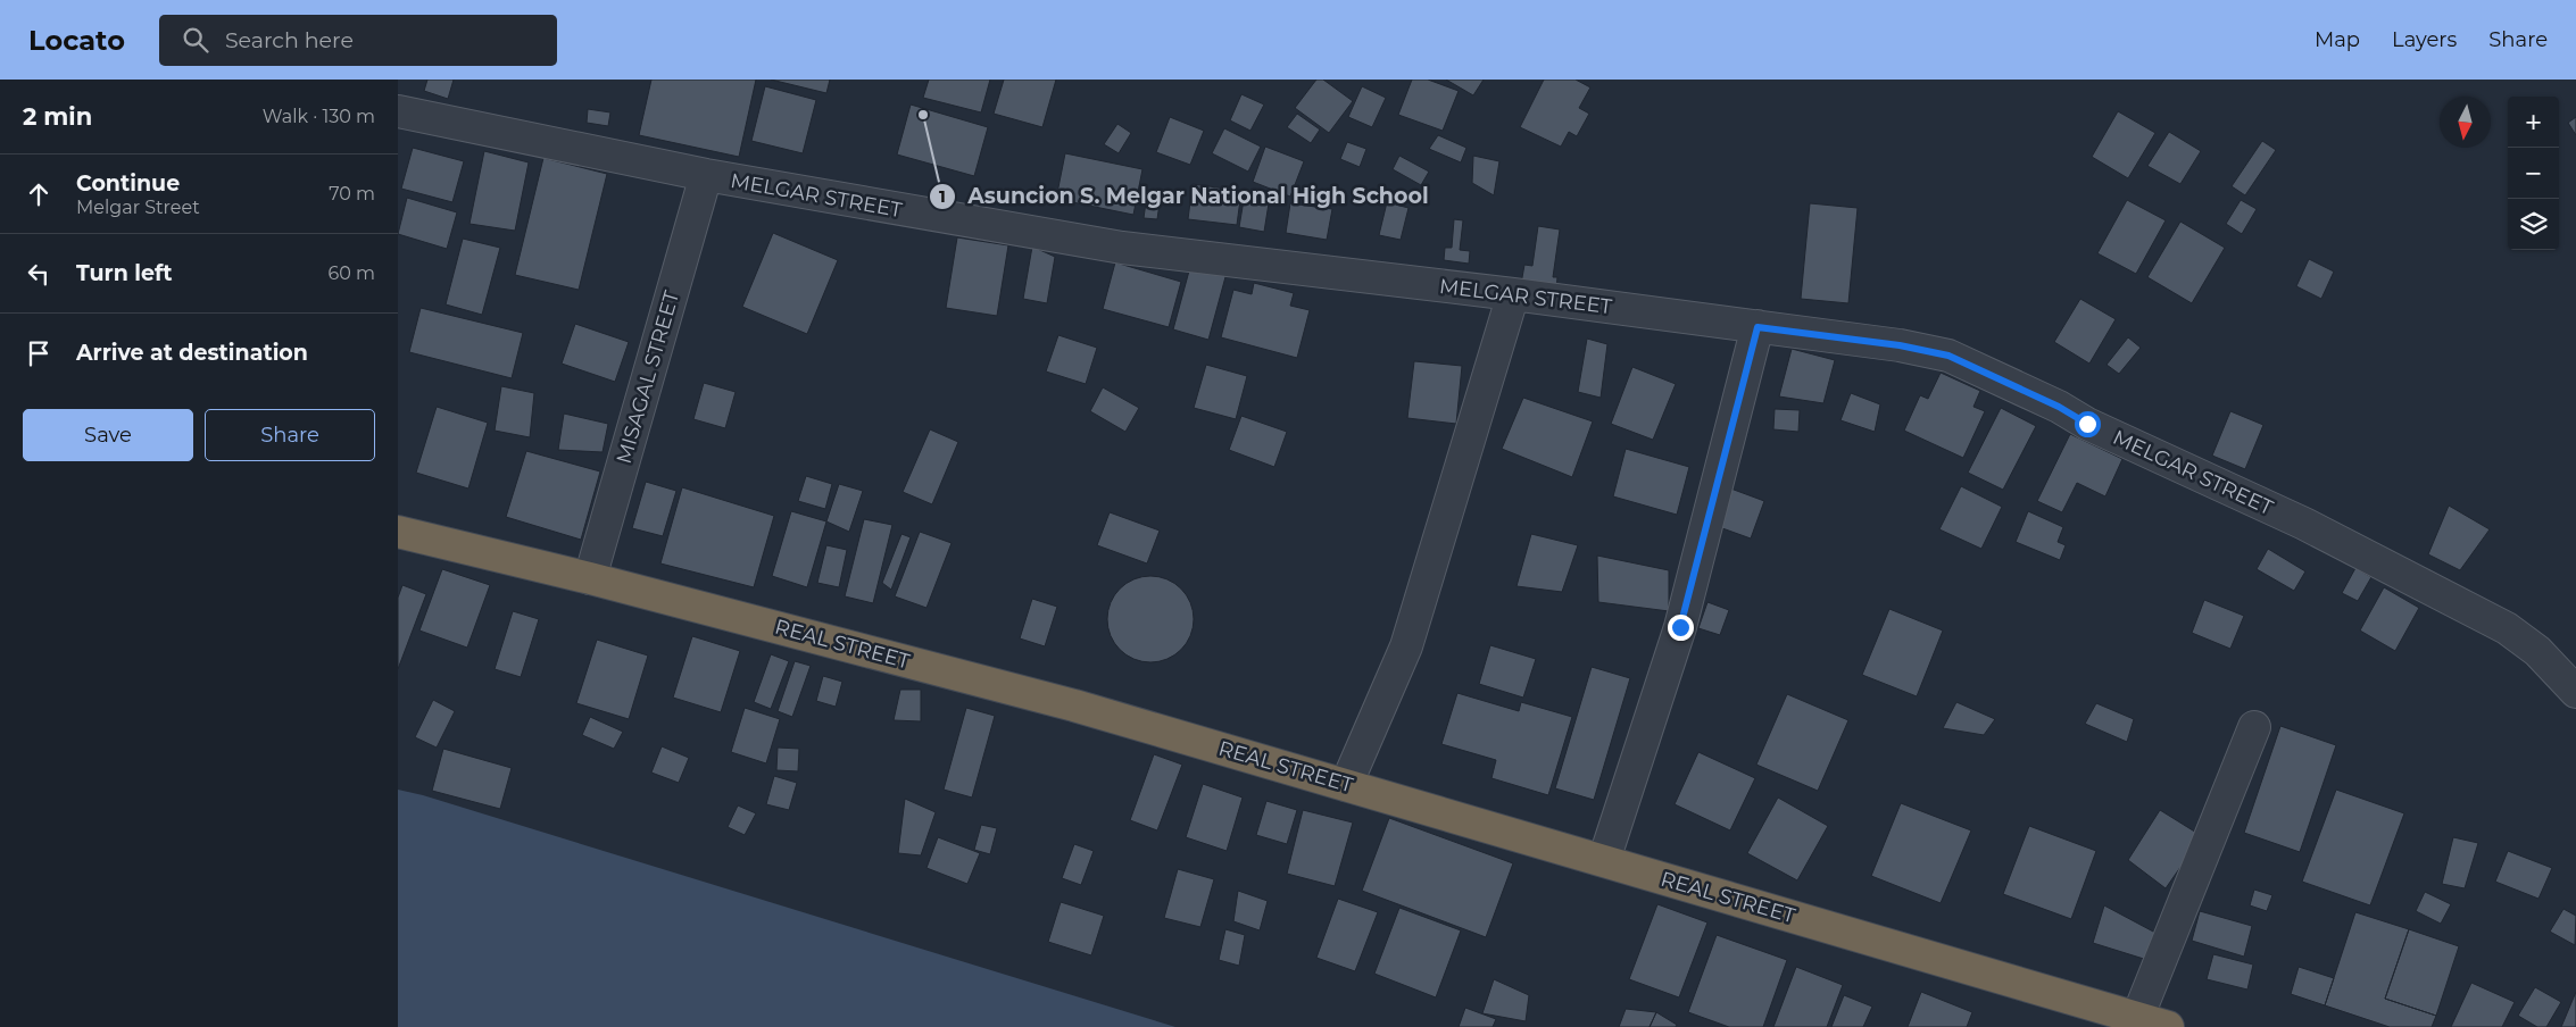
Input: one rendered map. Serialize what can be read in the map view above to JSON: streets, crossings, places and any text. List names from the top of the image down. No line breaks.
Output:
{"streets":{"highway":["REAL STREET"],"street":["MELGAR STREET","MISAGAL STREET"]},"crossings":[["MELGAR STREET","MISAGAL STREET"],["MISAGAL STREET","REAL STREET"]],"places":["Asuncion S. Melgar National High School"],"north":"bottom","page":{"header":"Locato","search":"Search here","nav":["Map","Layers","Share"],"heading":["2 min","Walk · 130 m"],"map_buttons":["+","−"],"list":[["Continue","Melgar Street","70 m"],["Turn left","60 m"],"Arrive at destination"],"buttons":["Save","Share"]}}
